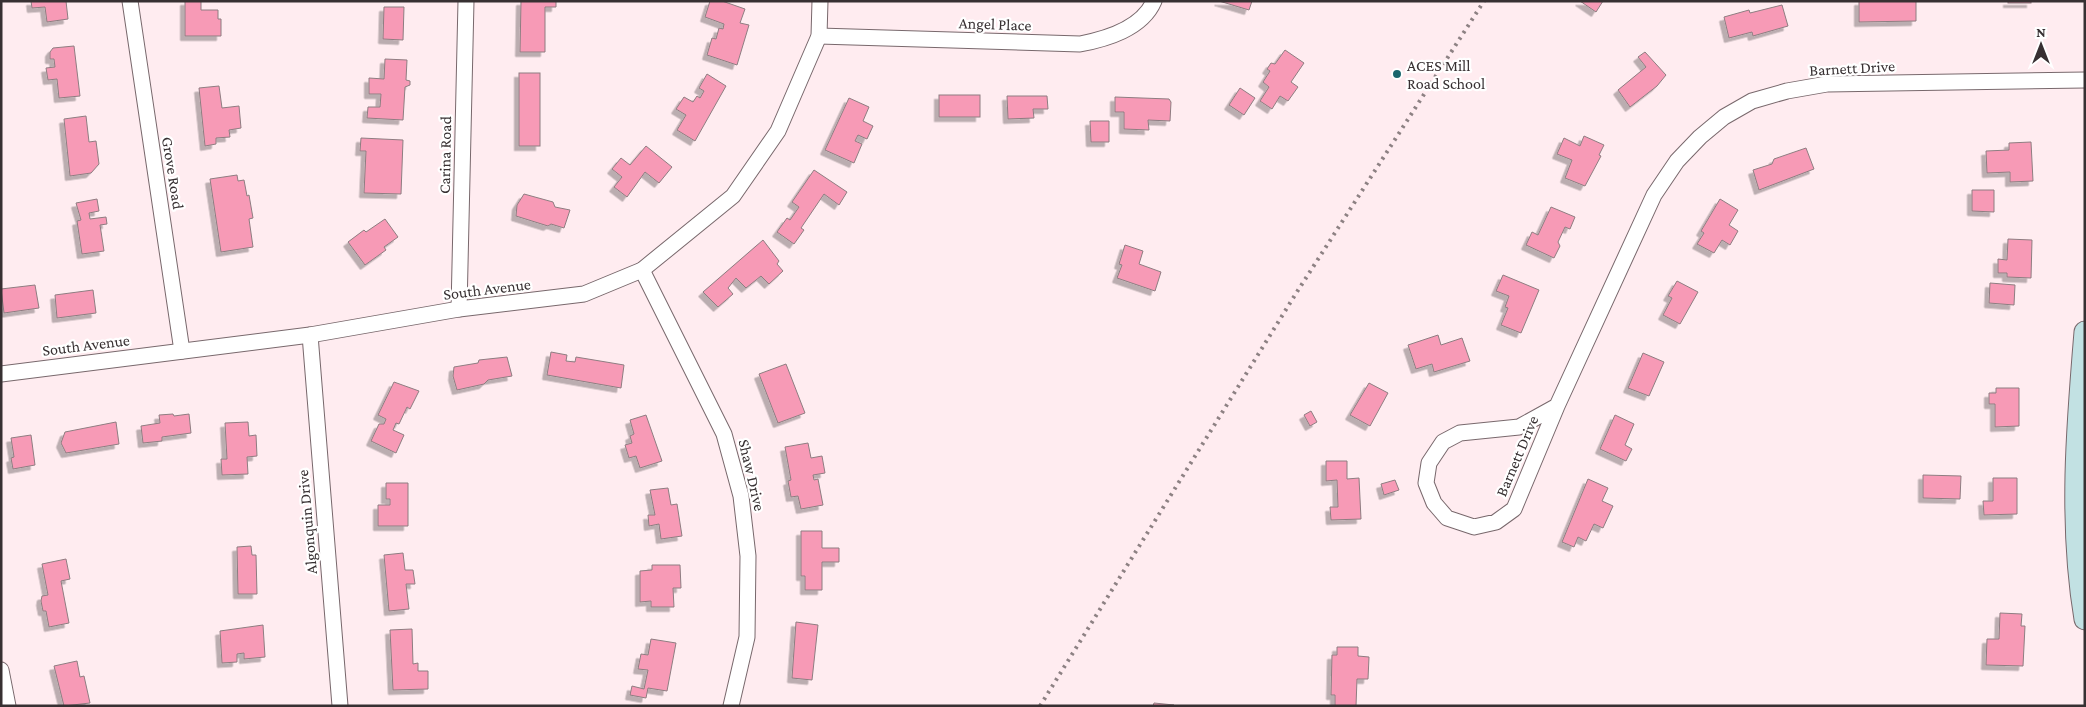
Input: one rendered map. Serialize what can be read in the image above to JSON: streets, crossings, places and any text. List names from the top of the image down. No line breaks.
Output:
{"streets":{"street":["Angel Place","Barnett Drive","Carina Road","Grove Road","South Avenue","Shaw Drive","Algonquin Drive"]},"crossings":[["Angel Place","South Avenue"],["Carina Road","South Avenue"],["Grove Road","South Avenue"],["South Avenue","Shaw Drive"],["South Avenue","Algonquin Drive"]],"places":["ACES Mill Road School"],"north":"top"}
